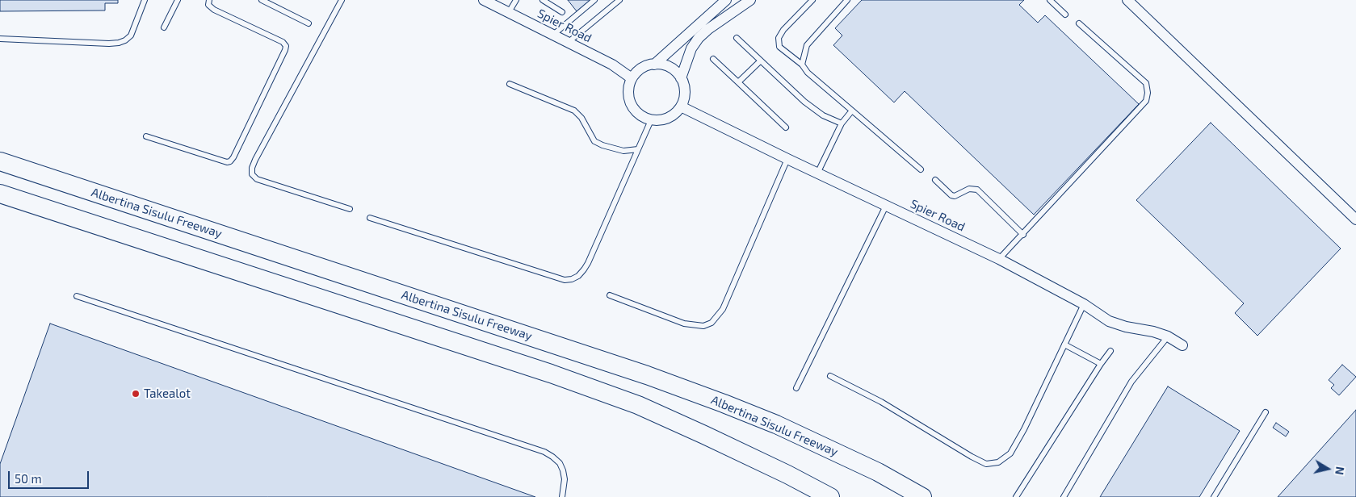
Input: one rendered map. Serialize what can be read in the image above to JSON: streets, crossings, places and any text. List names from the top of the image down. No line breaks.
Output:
{"streets":{"highway":["Albertina Sisulu Freeway"],"street":["Spier Road"]},"places":["Takealot"],"scale_bar":"50 m","north":"right"}
